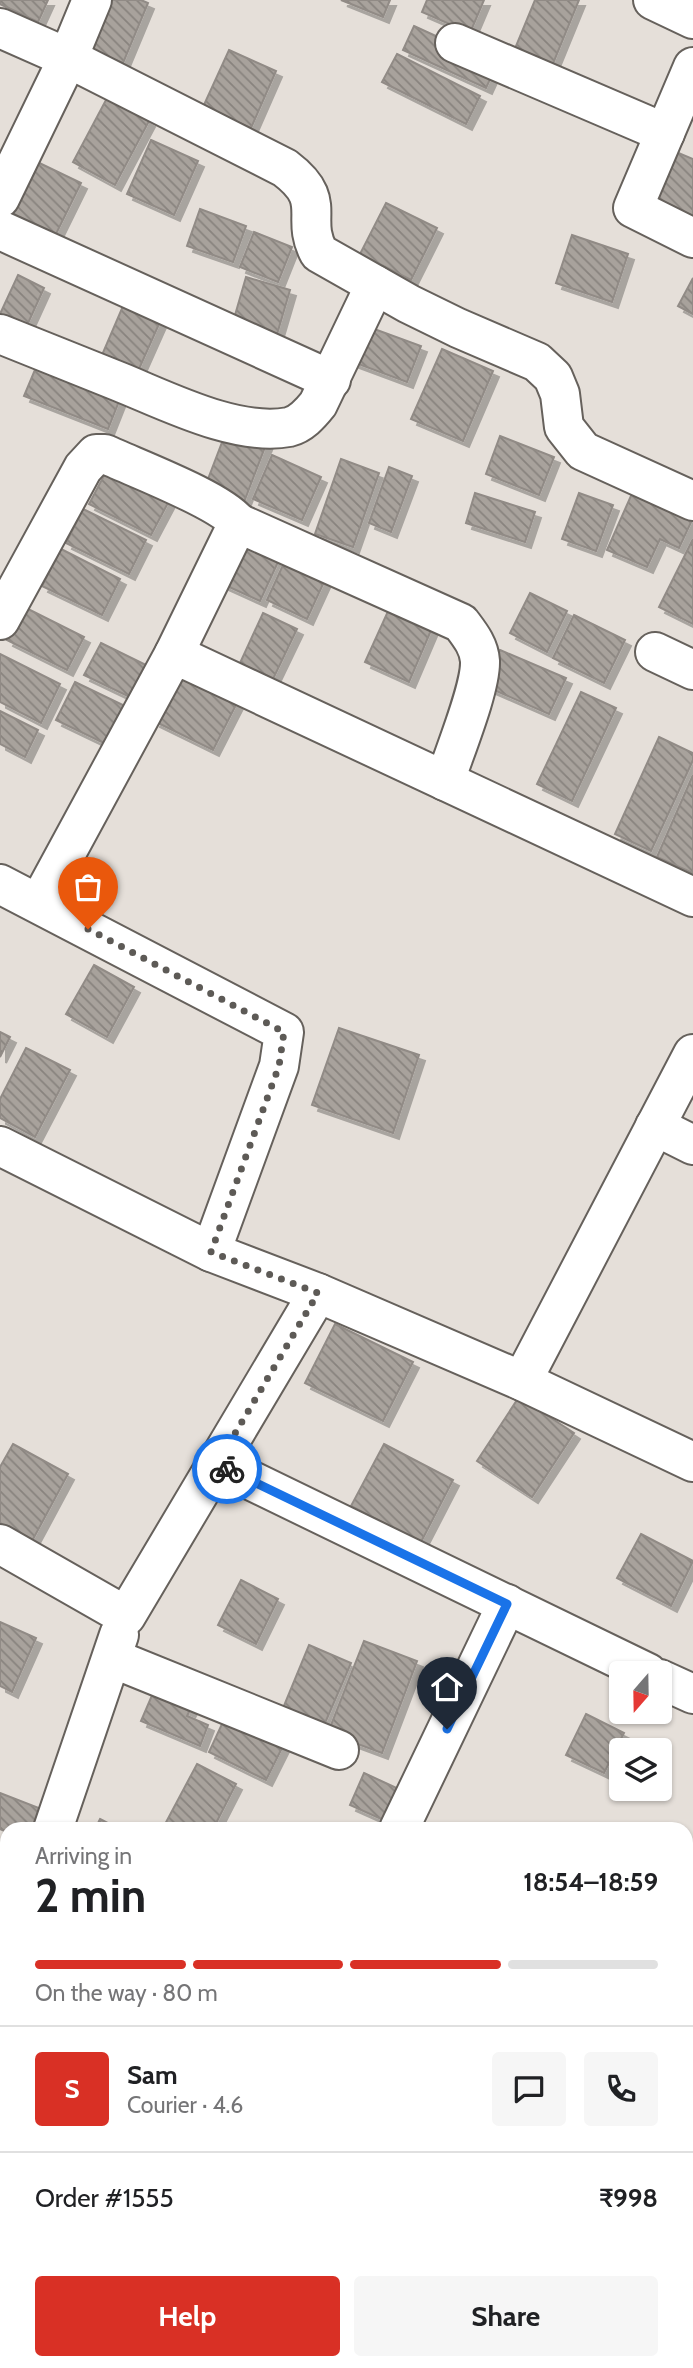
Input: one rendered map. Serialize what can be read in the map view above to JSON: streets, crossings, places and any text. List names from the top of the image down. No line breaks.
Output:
{"north":"bottom","page":{"heading":["2 min","Arriving in","18:54–18:59"],"panel":["Sam","Courier · 4.6","Order #1555","₹998"],"bar":"On the way · 80 m","round":"S","buttons":["Help","Share"]}}
